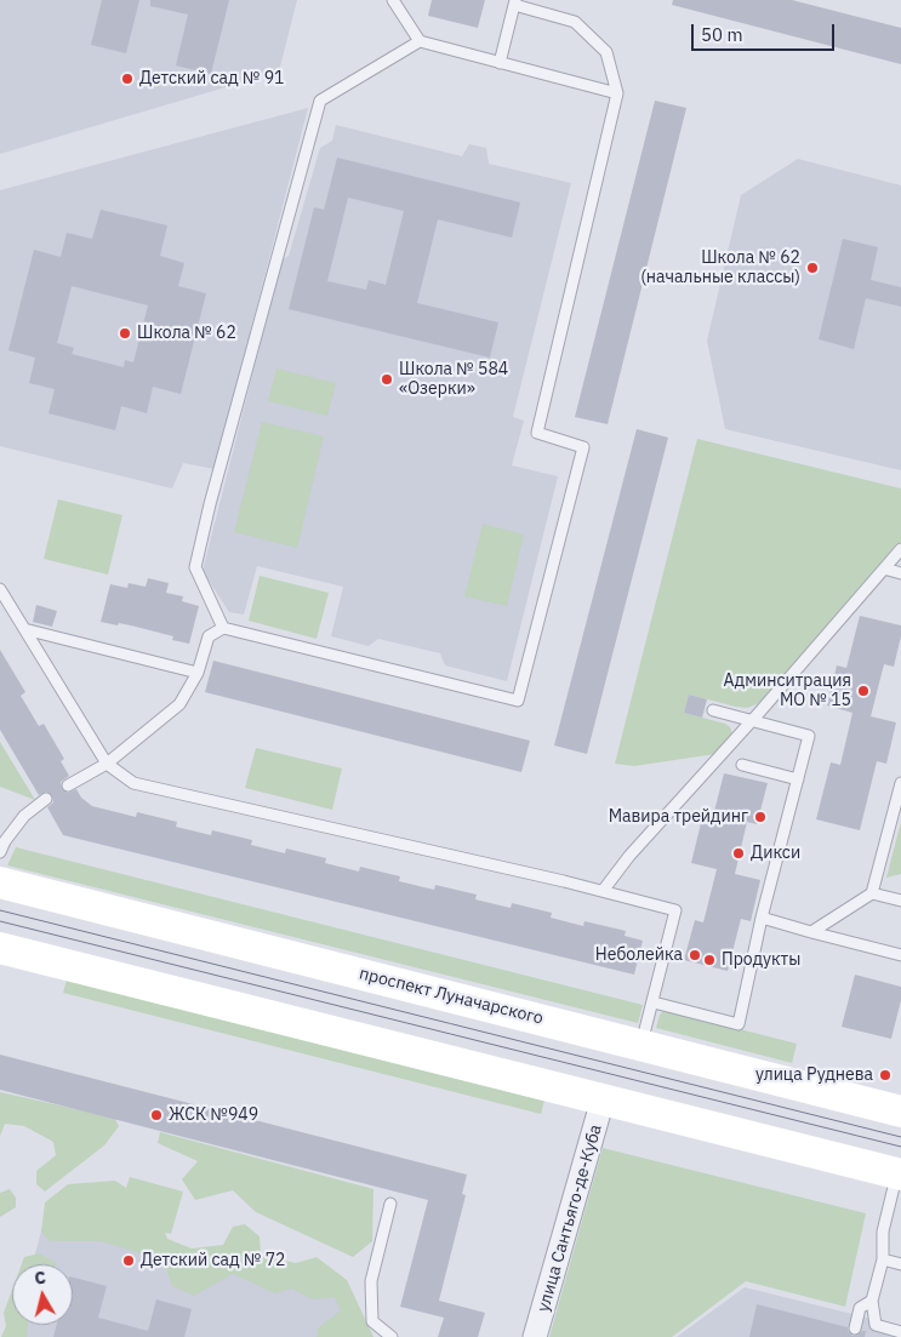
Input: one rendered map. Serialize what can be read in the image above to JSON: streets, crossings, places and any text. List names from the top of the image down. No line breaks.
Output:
{"streets":{"main road":["проспект Луначарского"],"street":["улица Сантьяго-де-Куба"]},"places":["Детский сад № 91","Школа № 62 (начальные классы)","Школа № 62","Школа № 584 «Озерки»","Админситрация МО № 15","Мавира трейдинг","Дикси","Неболейка","Продукты","улица Руднева","ЖСК №949","Детский сад № 72"],"scale_bar":"50 m","north":"top"}
